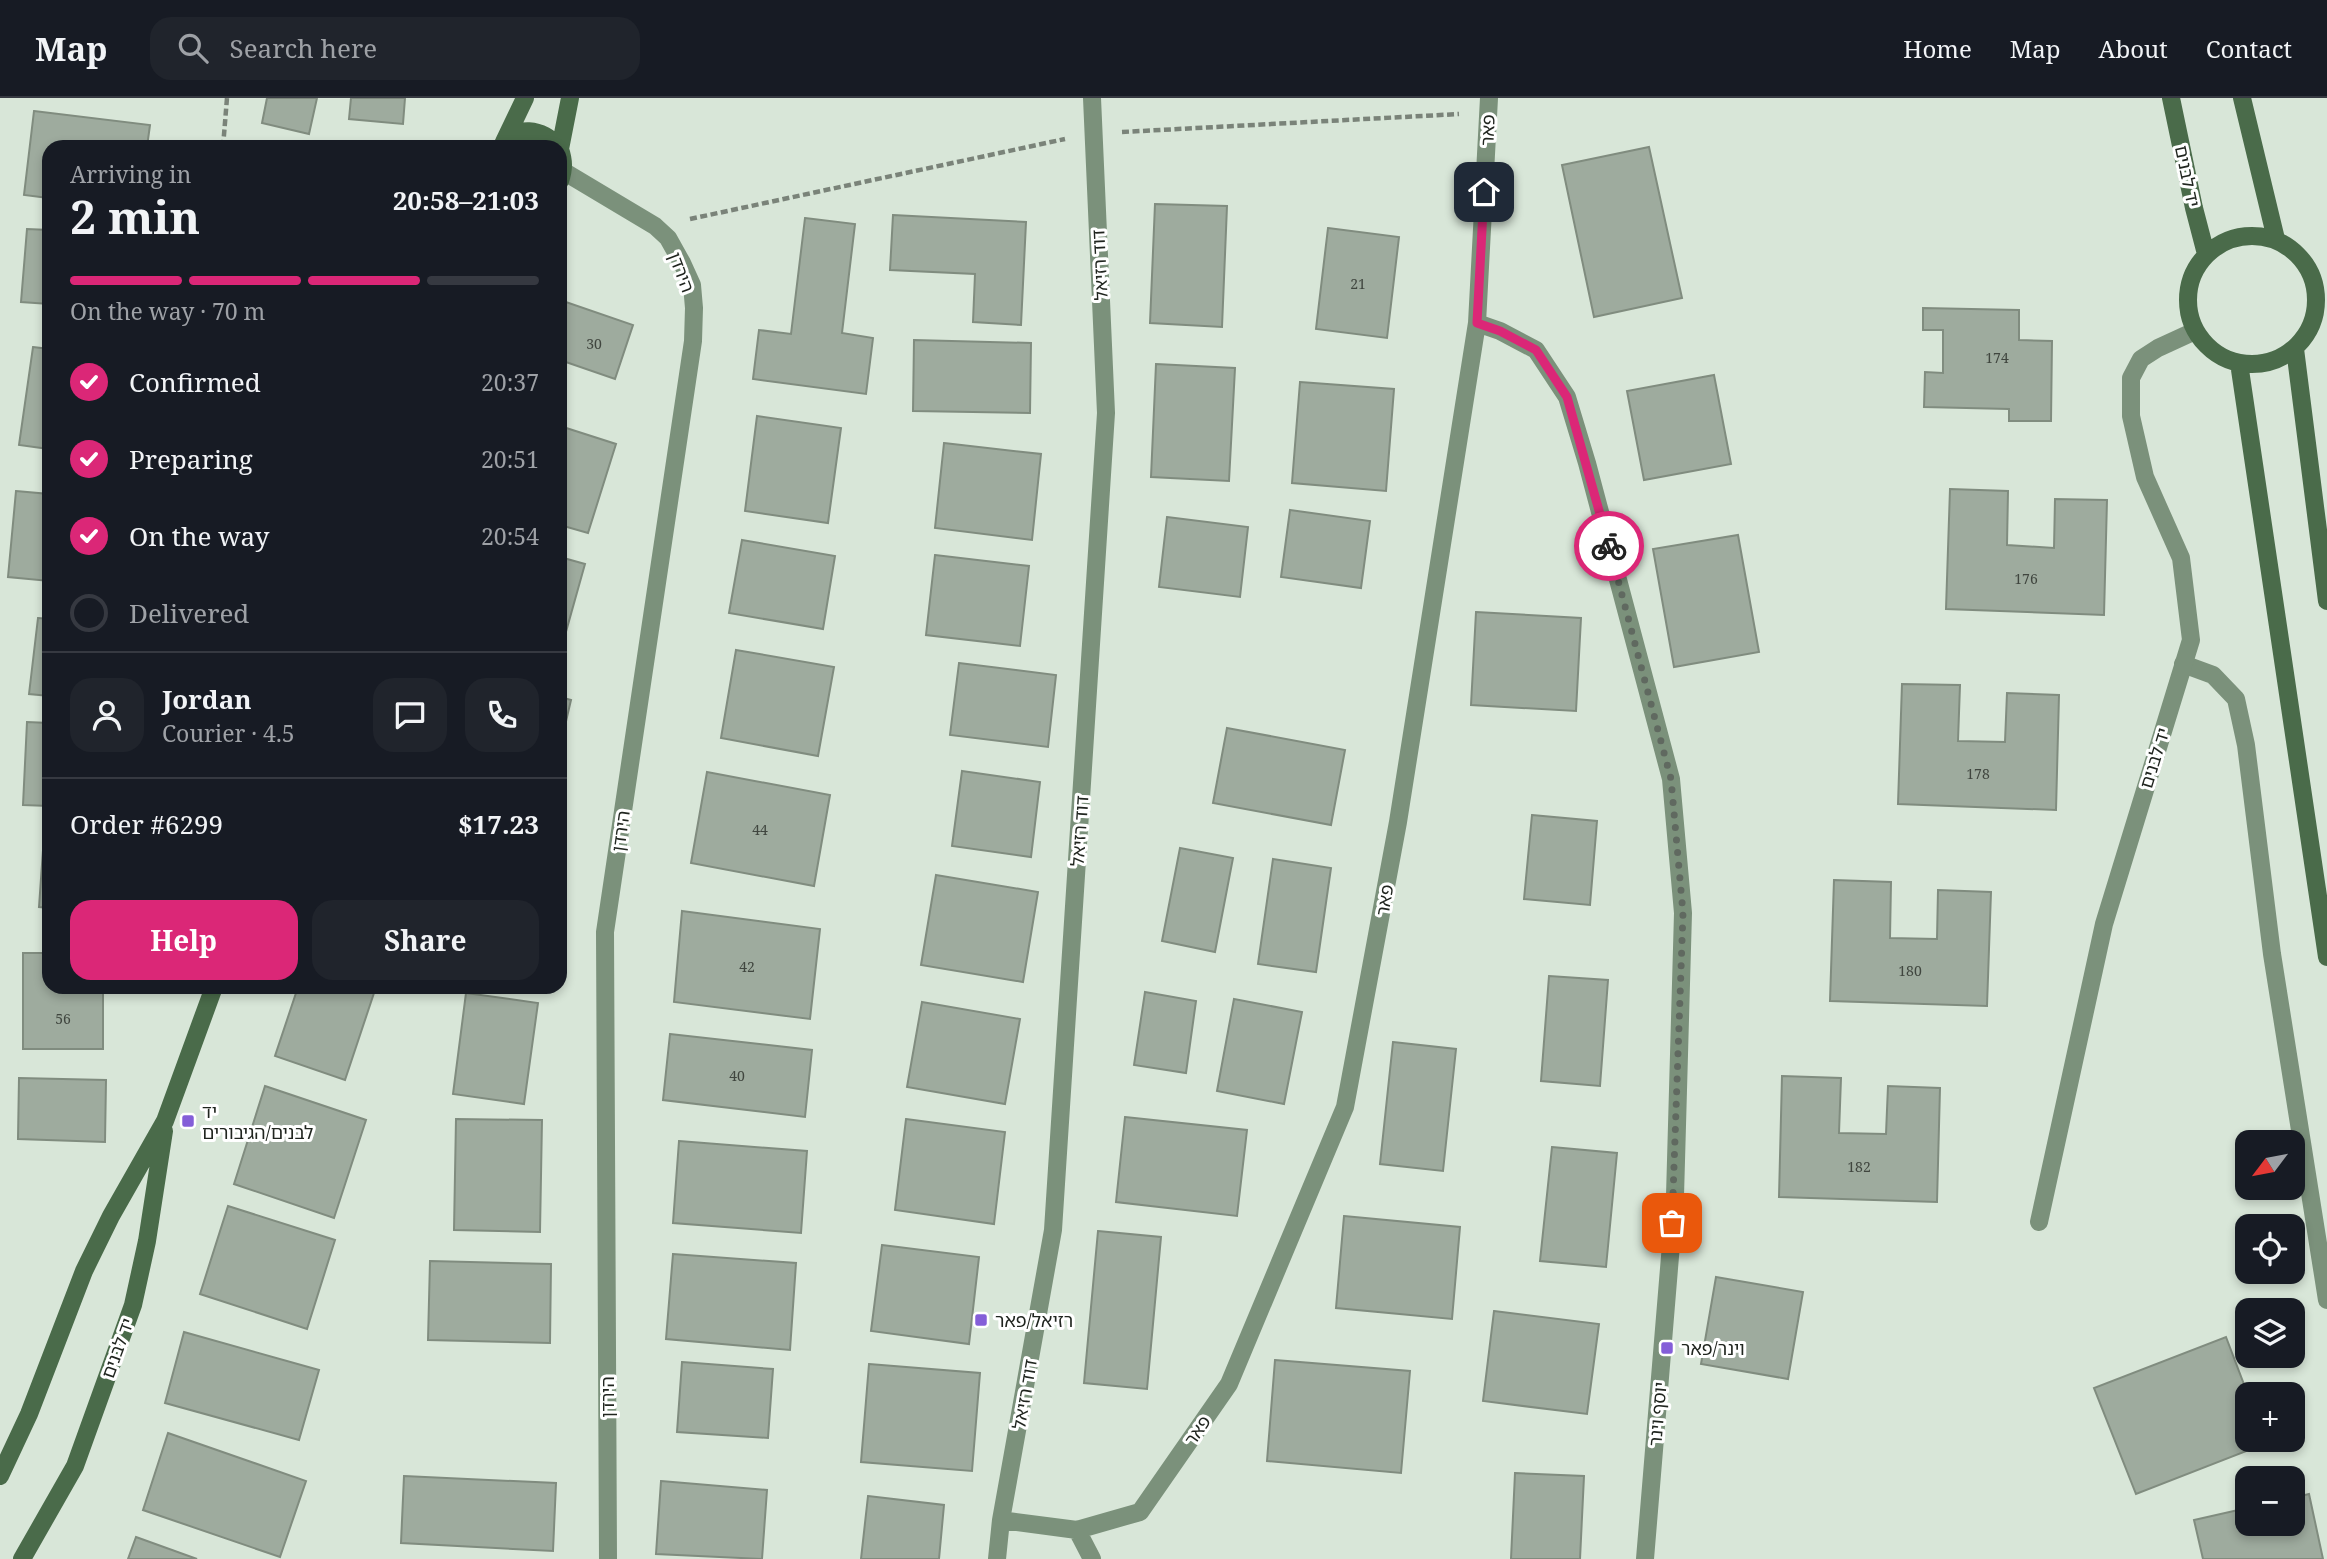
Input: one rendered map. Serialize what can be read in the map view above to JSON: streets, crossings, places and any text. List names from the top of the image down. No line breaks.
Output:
{"streets":{"street":["פאר","יד לבנים","דוד רזיאל","הירדן","יוסף וינר"]},"crossings":[["פאר","דוד רזיאל"],["פאר","יוסף וינר"]],"places":{"transit":["יד לבנים/הגיבורים","רזיאל/פאר","וינר/פאר"]},"house_numbers":["21","30","174","176","178","44","42","180","56","40","182"],"north":"bottom left","page":{"header":"Map","search":"Search here","nav":["Home","Map","About","Contact"],"heading":["2 min","Arriving in","20:58–21:03"],"panel":["Jordan","Courier · 4.5","Order #6299","$17.23"],"bar":"On the way · 70 m","list":[["Confirmed","20:37"],["Preparing","20:51"],["On the way","20:54"],"Delivered"],"buttons":["Help","Share"],"map_buttons":["+","−"]}}
